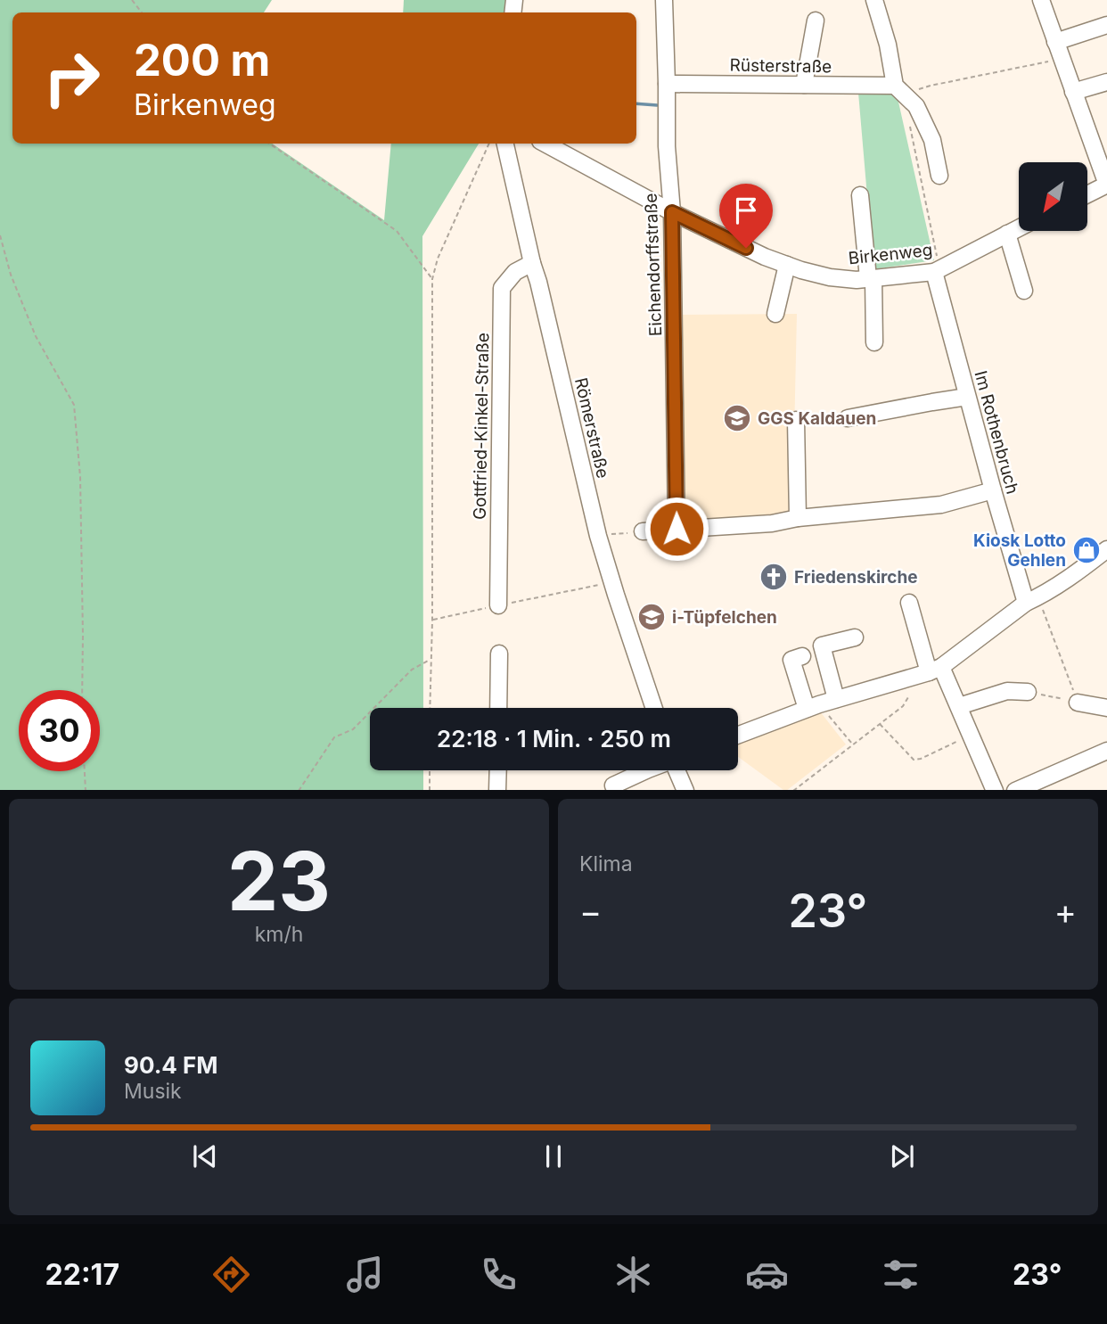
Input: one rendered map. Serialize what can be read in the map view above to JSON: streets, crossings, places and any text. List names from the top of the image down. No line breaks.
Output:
{"streets":{"street":["Rüsterstraße","Birkenweg","Eichendorffstraße","Gottfried-Kinkel-Straße","Römerstraße","Im Rothenbruch"]},"crossings":[["Rüsterstraße","Eichendorffstraße"],["Birkenweg","Eichendorffstraße"],["Birkenweg","Im Rothenbruch"],["Gottfried-Kinkel-Straße","Römerstraße"]],"places":{"school or university":["GGS Kaldauen","i-Tüpfelchen"],"shop":["Kiosk Lotto Gehlen"],"church":["Friedenskirche"]},"north":"bottom left","page":{"turn":["200 m","Birkenweg"],"limit":"30","trip":"22:18 · 1 Min. · 250 m","tile":[["23","km/h"],"Klima"],"heat":["−","23°","+"],"song":["90.4 FM","Musik"],"tabs":["22:17","23°"]}}
